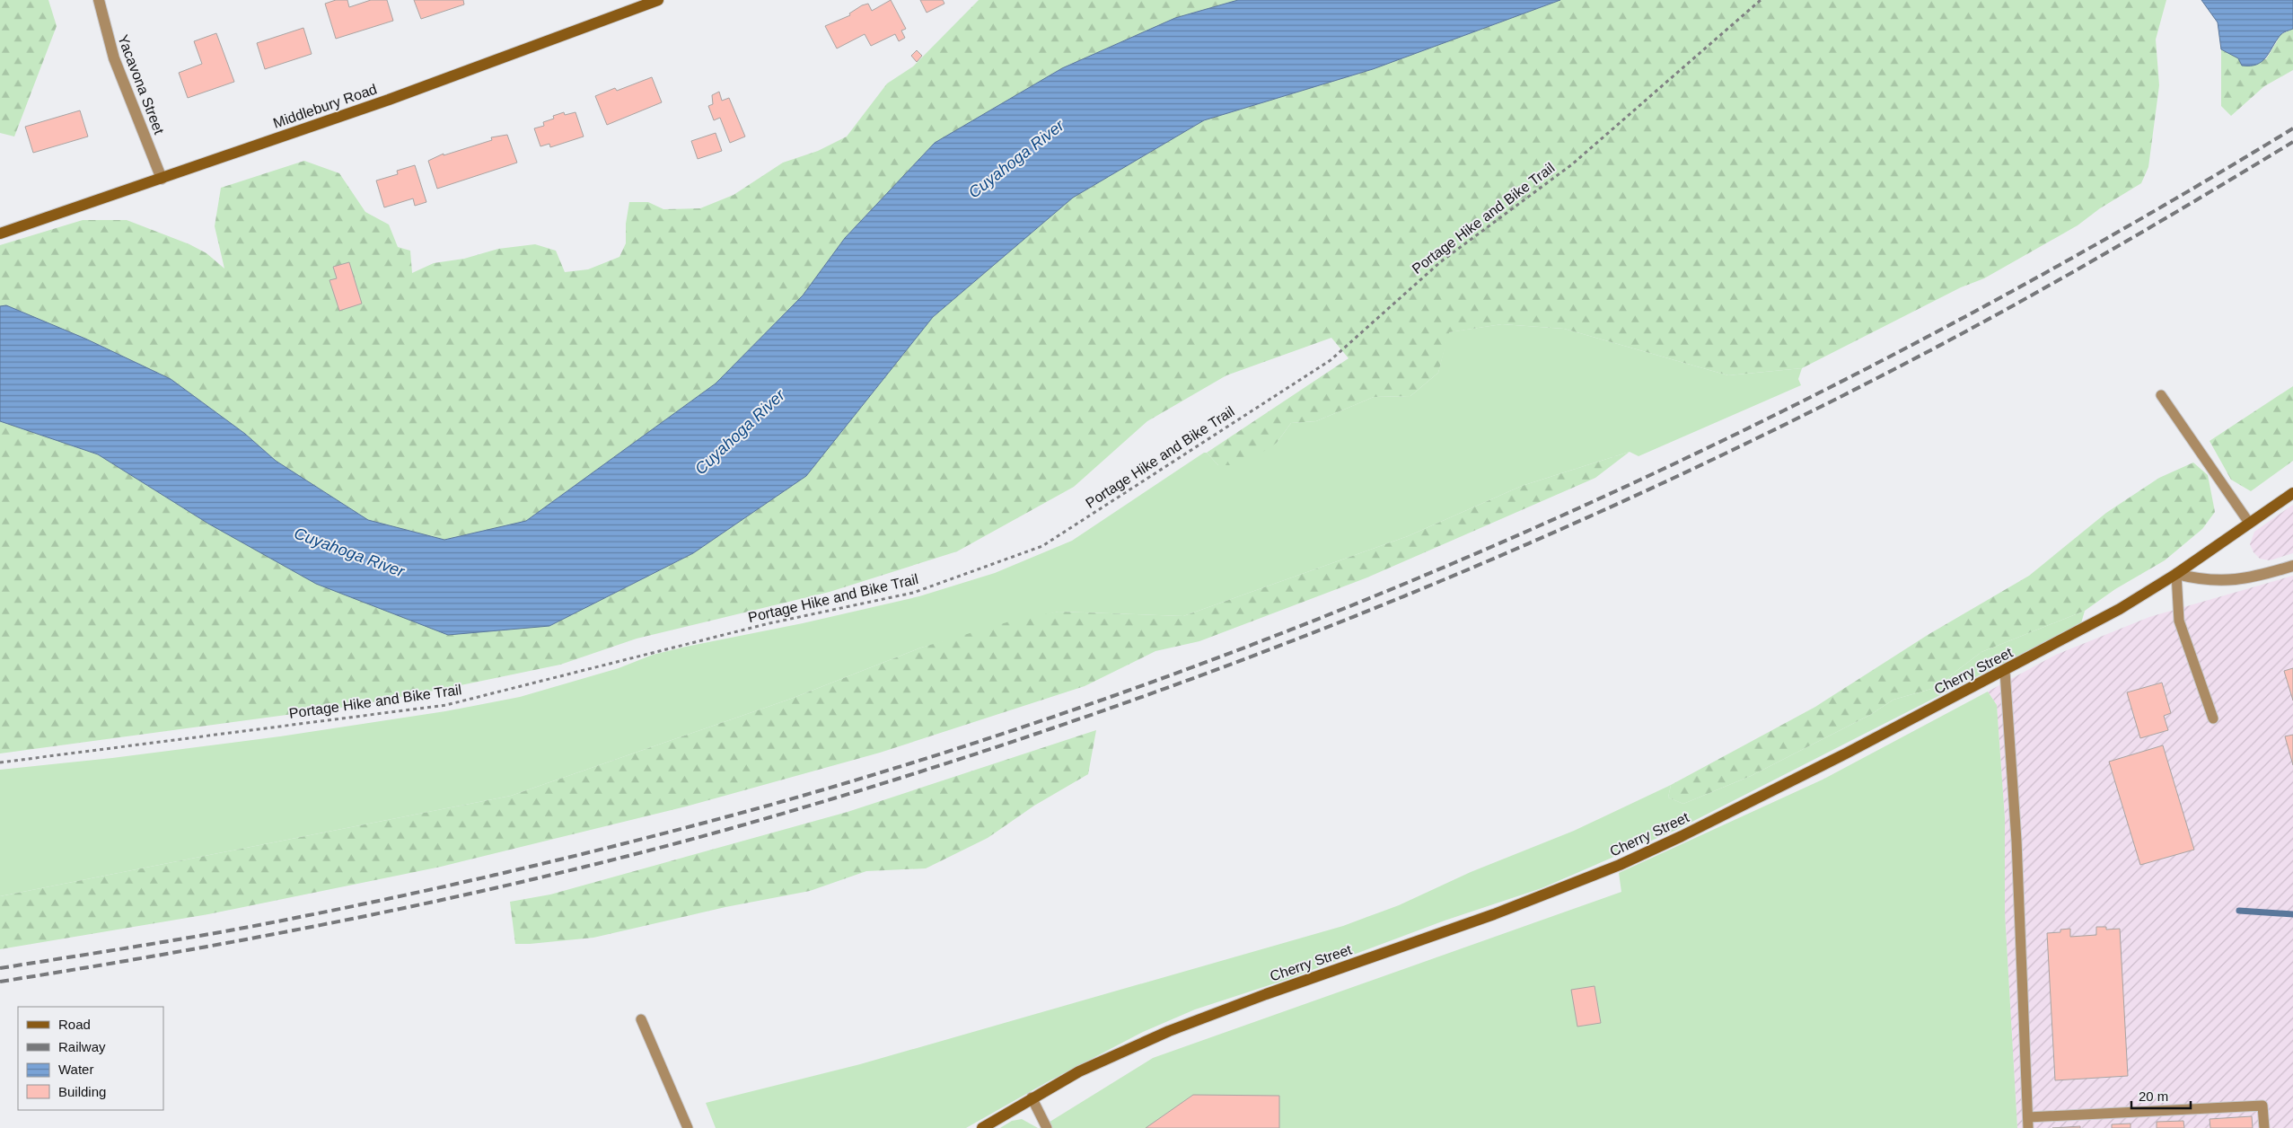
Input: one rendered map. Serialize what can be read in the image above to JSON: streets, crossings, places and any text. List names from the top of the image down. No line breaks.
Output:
{"streets":{"street":["Yacavona Street","Middlebury Road","Cherry Street"],"path":["Portage Hike and Bike Trail"]},"crossings":[["Yacavona Street","Middlebury Road"]],"water":["Cuyahoga River"],"legend":["Road","Railway","Water","Building"],"scale_bar":"20 m"}
